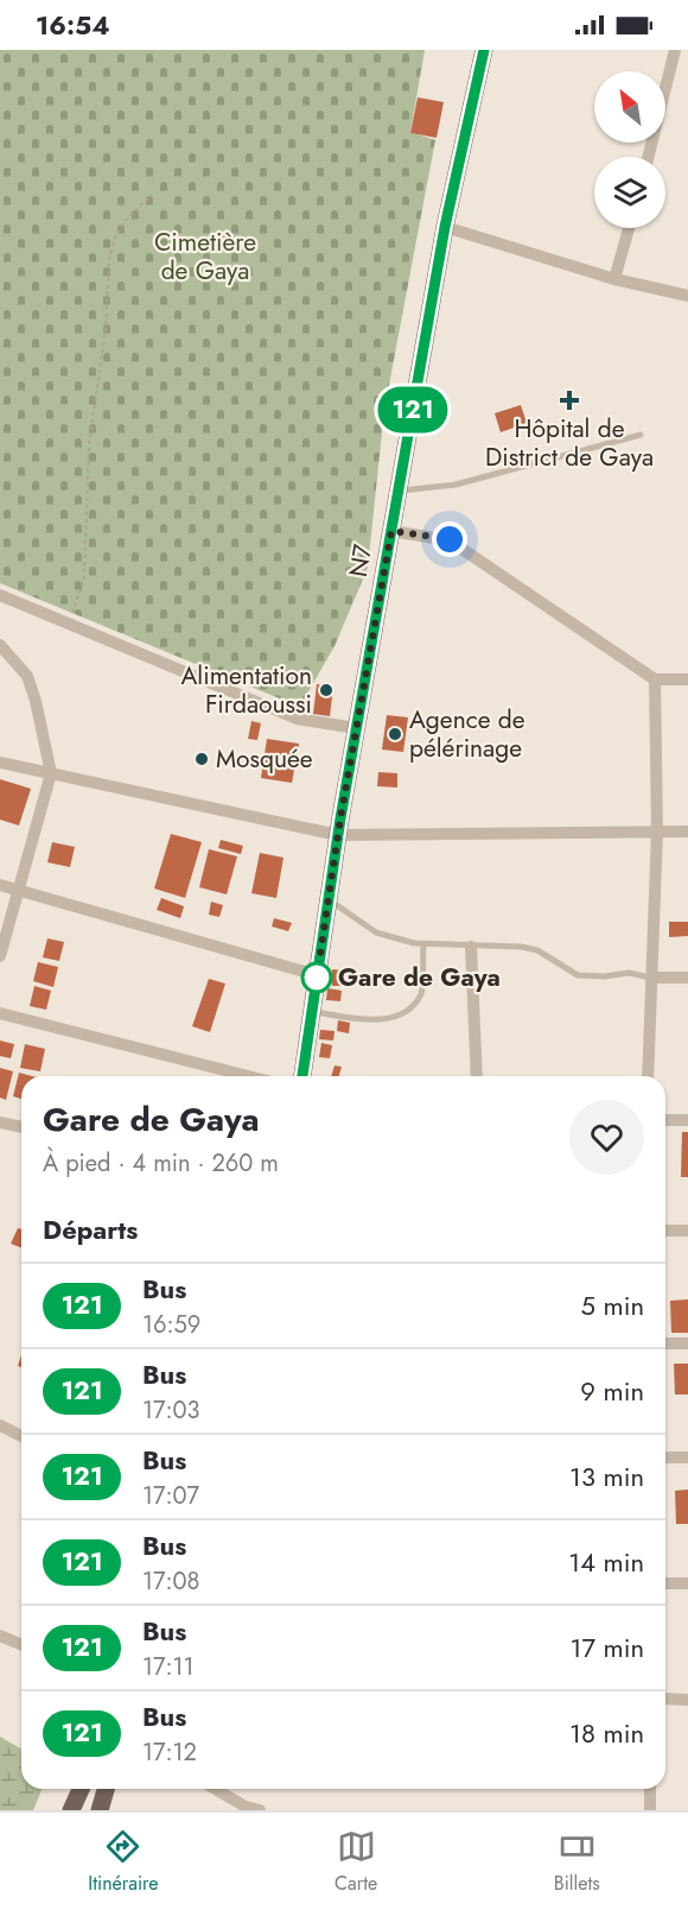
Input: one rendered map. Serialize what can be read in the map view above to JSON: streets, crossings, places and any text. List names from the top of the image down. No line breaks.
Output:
{"streets":{"main road":["N7"]},"parks":["Cimetière de Gaya"],"places":{"health":["Hôpital de District de Gaya"],"other":["Alimentation Firdaoussi","Agence de pélérinage","Mosquée","Gare de Gaya"]},"lines":["bus line 121"],"north":"top left","page":{"status":"16:54","on_map":"121","heading":[["Gare de Gaya","À pied · 4 min · 260 m"],"Départs"],"list":[{"mark":"121","name":"Bus","note":"16:59","value":"5 min"},{"mark":"121","name":"Bus","note":"17:03","value":"9 min"},{"mark":"121","name":"Bus","note":"17:07","value":"13 min"},{"mark":"121","name":"Bus","note":"17:08","value":"14 min"},{"mark":"121","name":"Bus","note":"17:11","value":"17 min"},{"mark":"121","name":"Bus","note":"17:12","value":"18 min"}],"tabs":["Itinéraire","Carte","Billets"]}}
